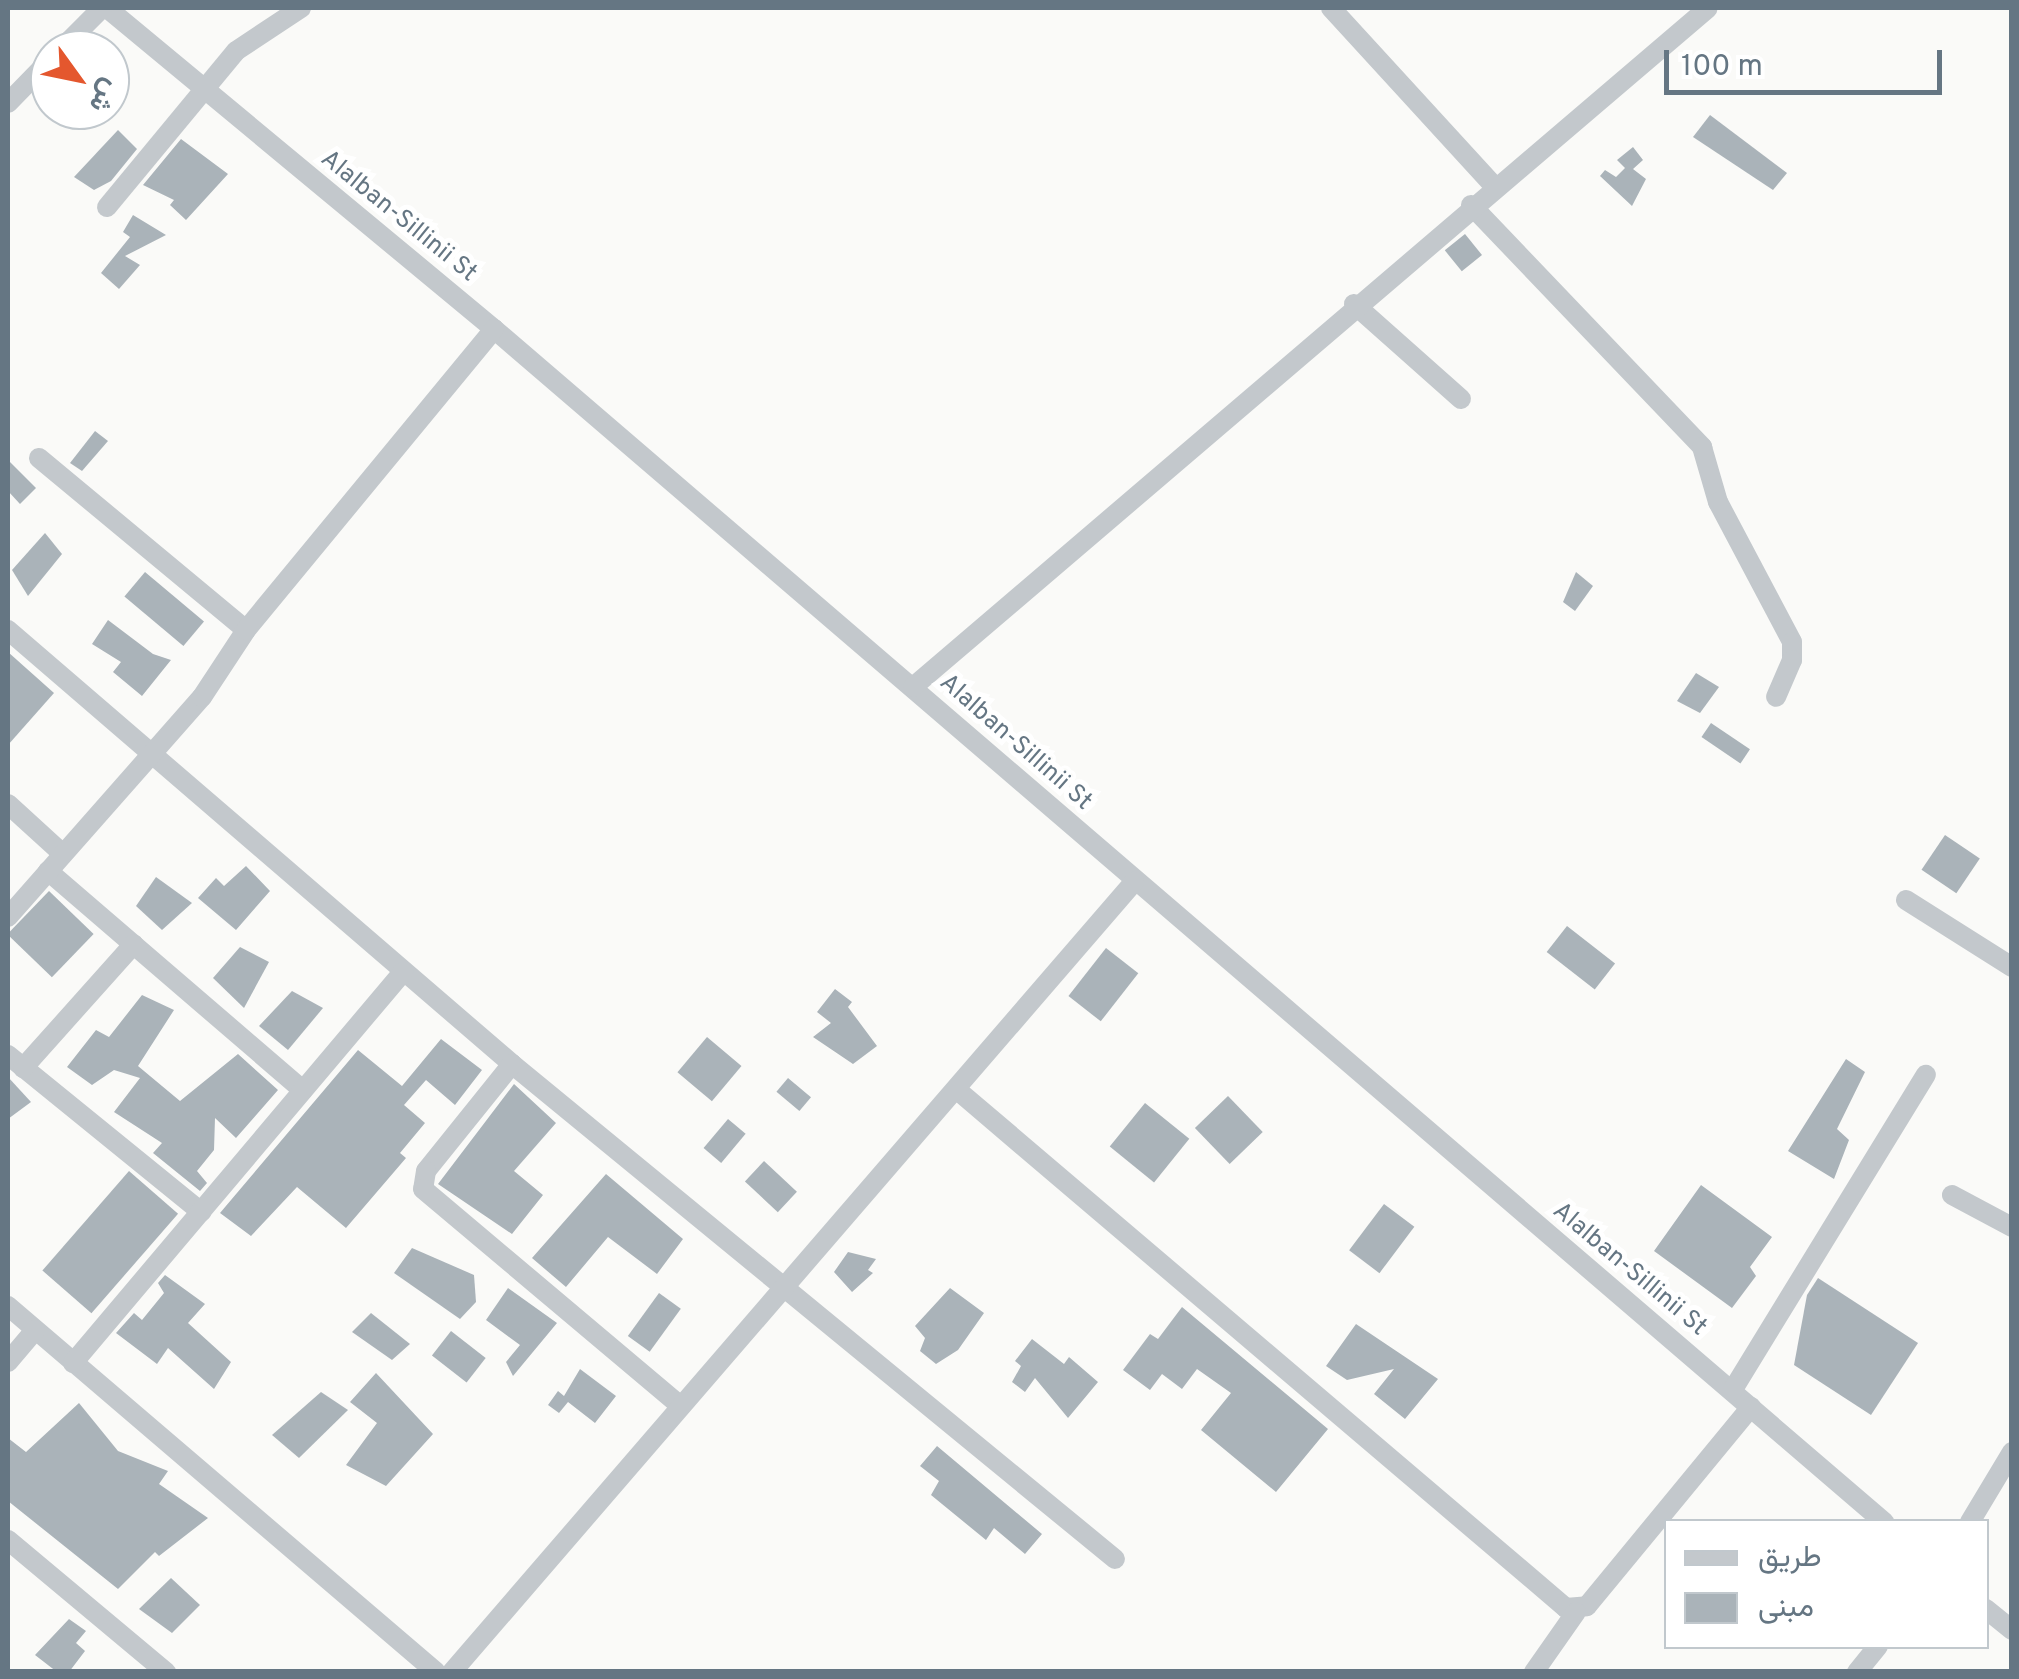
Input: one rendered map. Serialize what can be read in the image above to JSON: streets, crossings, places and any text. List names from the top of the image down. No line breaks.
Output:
{"streets":{"street":["Alalban-Sillinii St"]},"legend":["طريق","مبنى"],"scale_bar":"100 m","north":"bottom right"}
